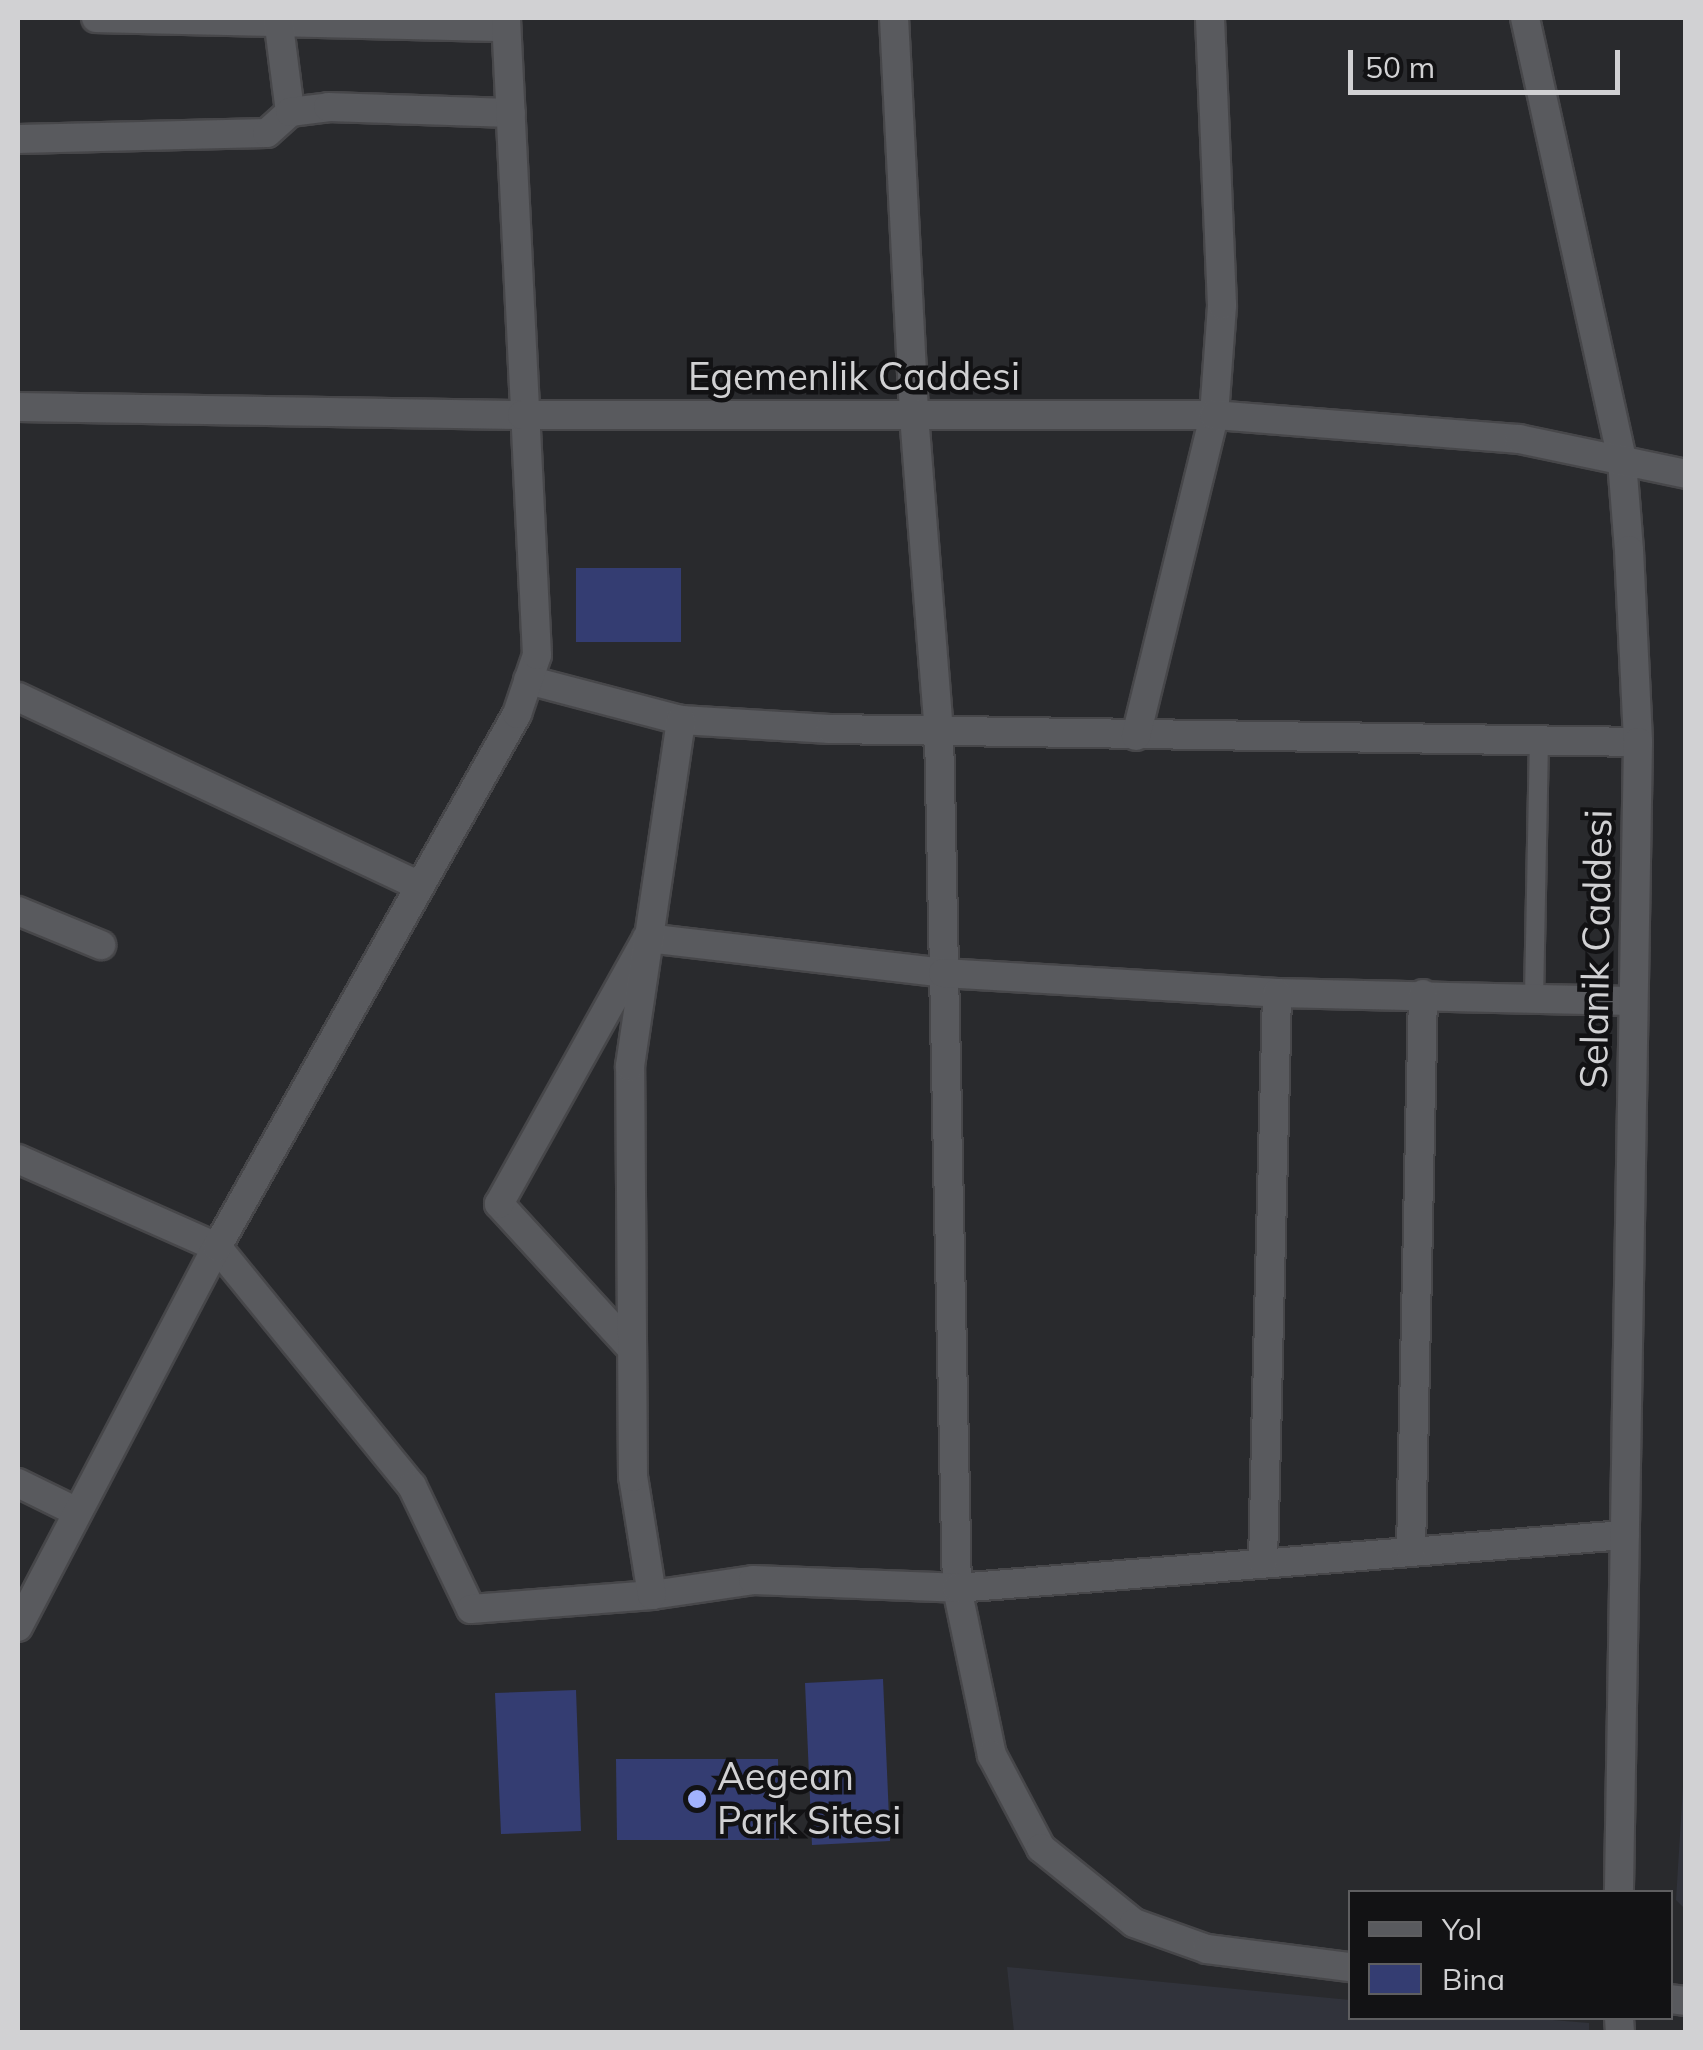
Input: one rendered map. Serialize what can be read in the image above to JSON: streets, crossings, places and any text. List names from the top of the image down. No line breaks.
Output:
{"streets":{"street":["Egemenlik Caddesi","Selanik Caddesi"]},"crossings":[["Egemenlik Caddesi","Selanik Caddesi"]],"places":["Aegean Park Sitesi"],"legend":["Yol","Bina"],"scale_bar":"50 m"}
